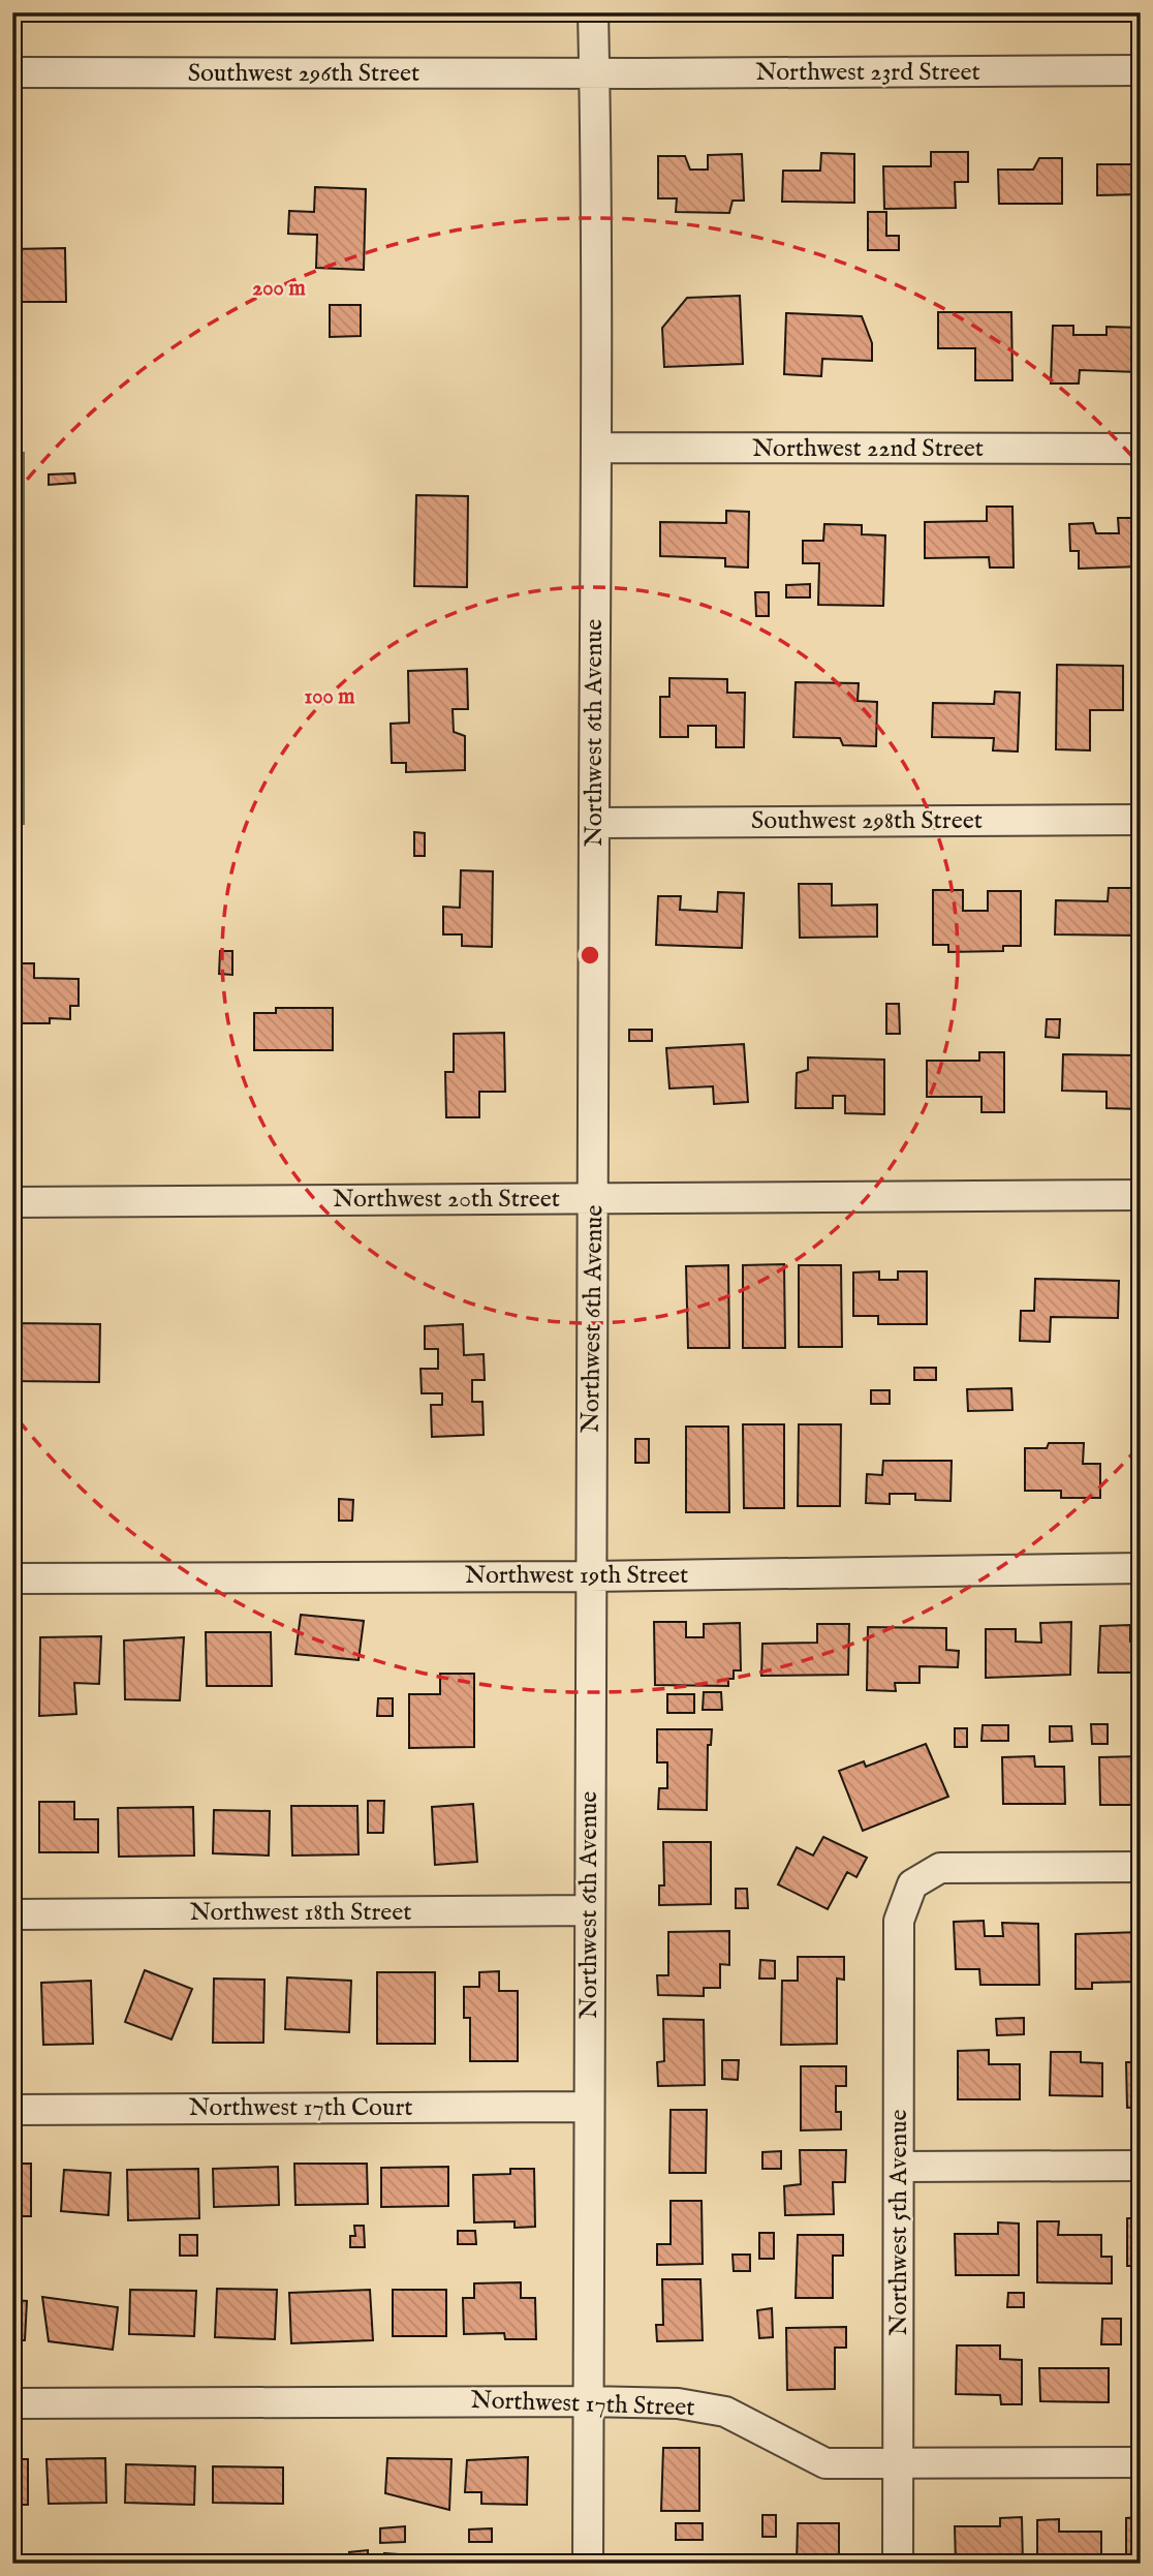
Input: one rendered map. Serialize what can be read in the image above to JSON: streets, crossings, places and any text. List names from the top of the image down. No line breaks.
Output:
{"streets":{"street":["Northwest 23rd Street","Southwest 296th Street","Northwest 22nd Street","Northwest 6th Avenue","Southwest 298th Street","Northwest 20th Street","Northwest 19th Street","Northwest 18th Street","Northwest 17th Court","Northwest 5th Avenue","Northwest 17th Street"]},"crossings":[["Northwest 23rd Street","Southwest 296th Street"],["Northwest 23rd Street","Northwest 6th Avenue"],["Southwest 296th Street","Northwest 6th Avenue"],["Northwest 22nd Street","Northwest 6th Avenue"],["Northwest 6th Avenue","Southwest 298th Street"],["Northwest 6th Avenue","Northwest 20th Street"],["Northwest 6th Avenue","Northwest 19th Street"],["Northwest 6th Avenue","Northwest 18th Street"],["Northwest 6th Avenue","Northwest 17th Court"],["Northwest 6th Avenue","Northwest 17th Street"],["Northwest 5th Avenue","Northwest 17th Street"]],"rings":["200 m","100 m"]}
